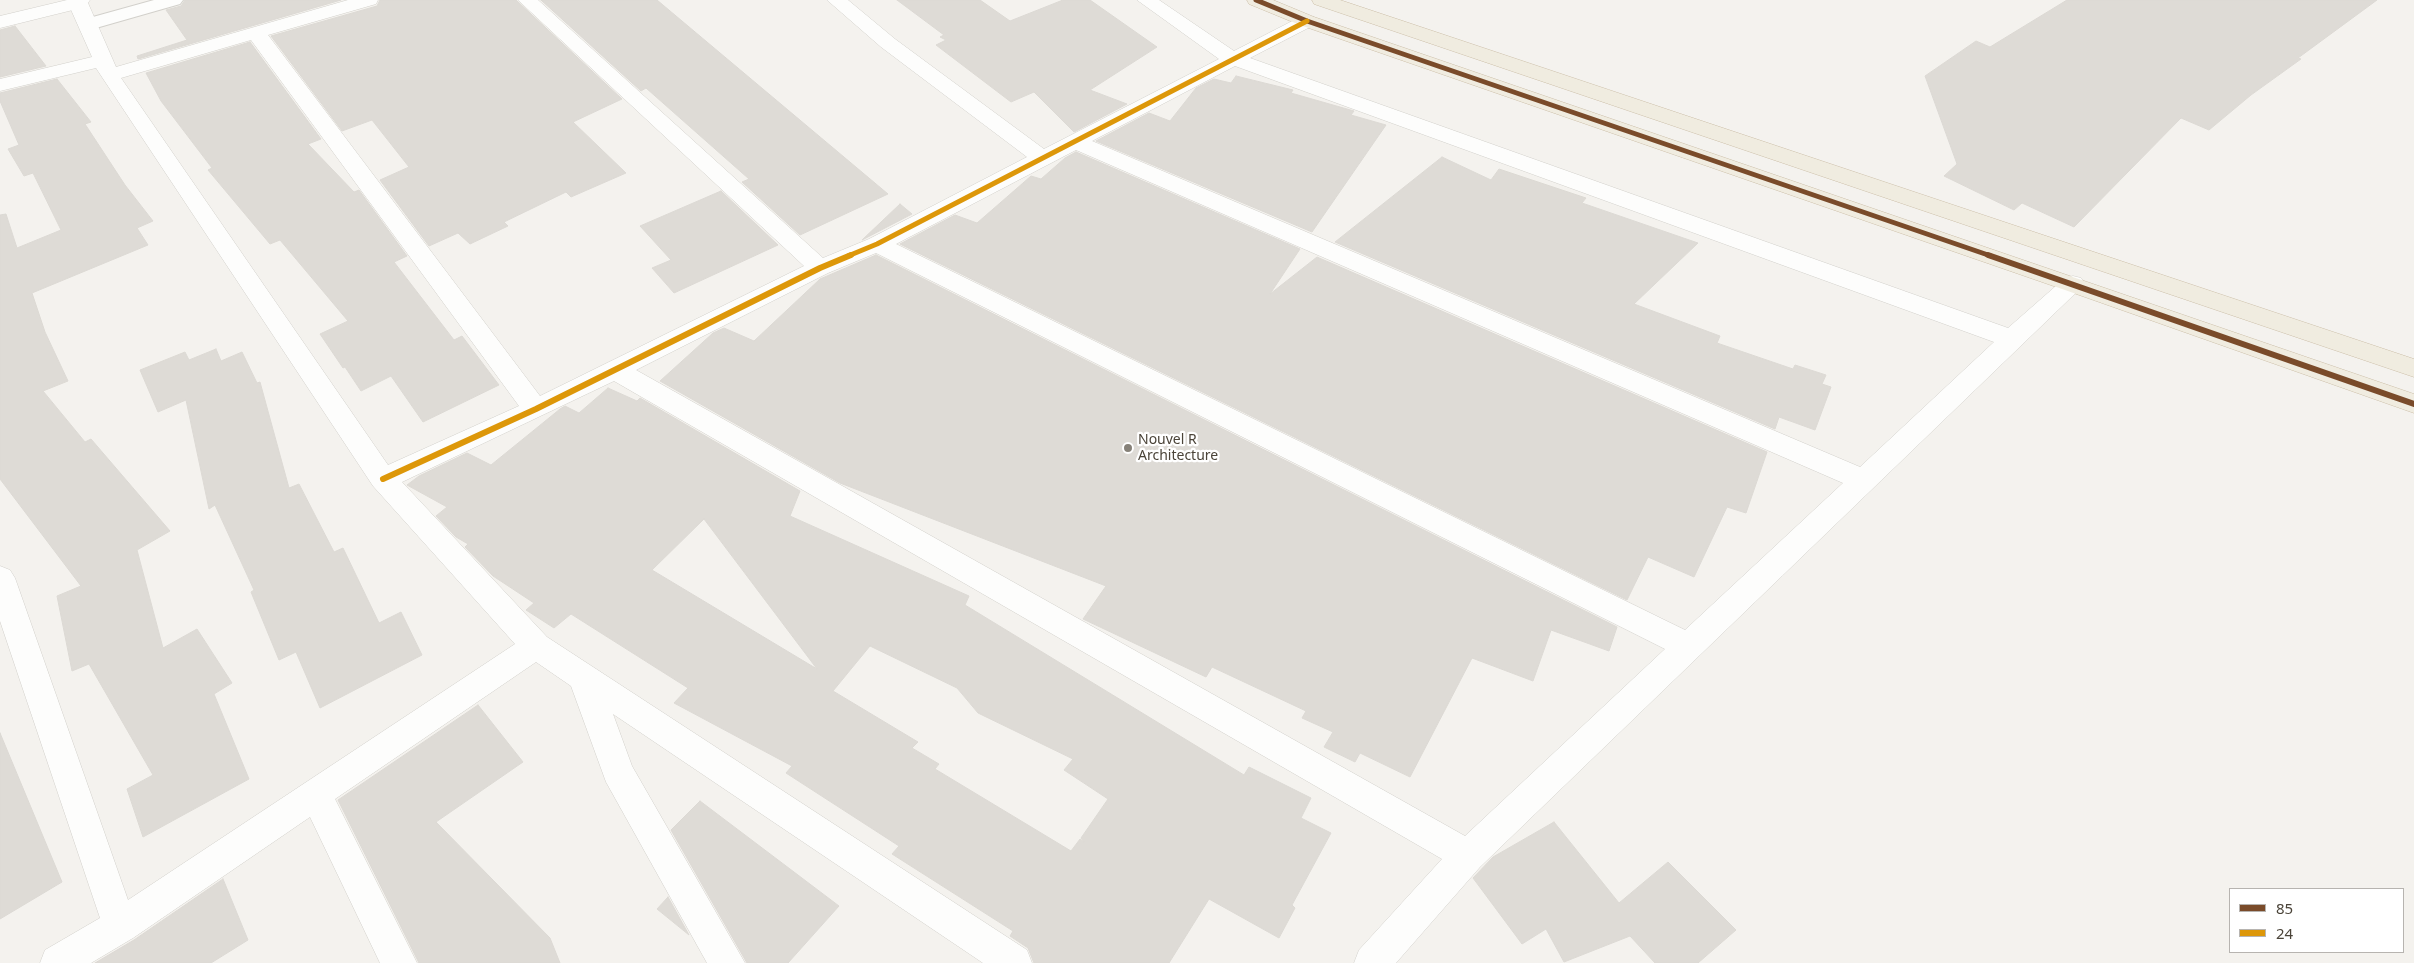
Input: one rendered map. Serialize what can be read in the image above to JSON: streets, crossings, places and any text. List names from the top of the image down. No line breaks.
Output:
{"places":["Nouvel R Architecture"],"lines":["transit line 85","transit line 24"],"legend":["85","24"]}
